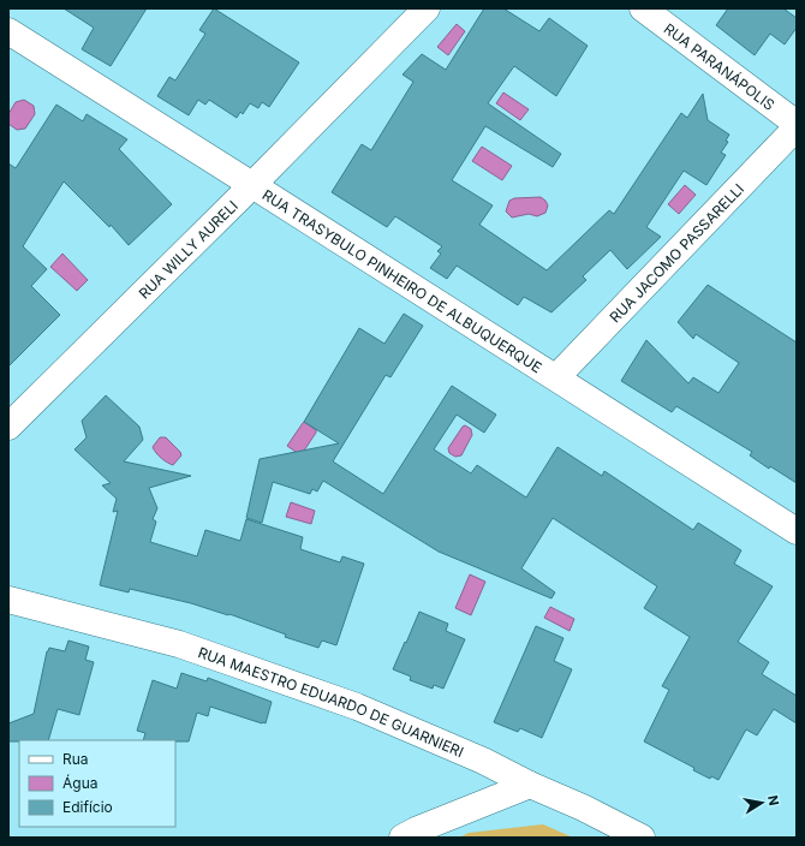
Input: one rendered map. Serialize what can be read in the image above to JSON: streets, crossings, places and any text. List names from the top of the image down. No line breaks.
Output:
{"streets":{"street":["RUA PARANÁPOLIS","RUA WILLY AURELI","RUA JACOMO PASSARELLI","RUA TRASYBULO PINHEIRO DE ALBUQUERQUE","RUA MAESTRO EDUARDO DE GUARNIERI"]},"crossings":[["RUA PARANÁPOLIS","RUA JACOMO PASSARELLI"],["RUA WILLY AURELI","RUA TRASYBULO PINHEIRO DE ALBUQUERQUE"],["RUA JACOMO PASSARELLI","RUA TRASYBULO PINHEIRO DE ALBUQUERQUE"]],"legend":["Rua","Água","Edifício"],"north":"right"}
